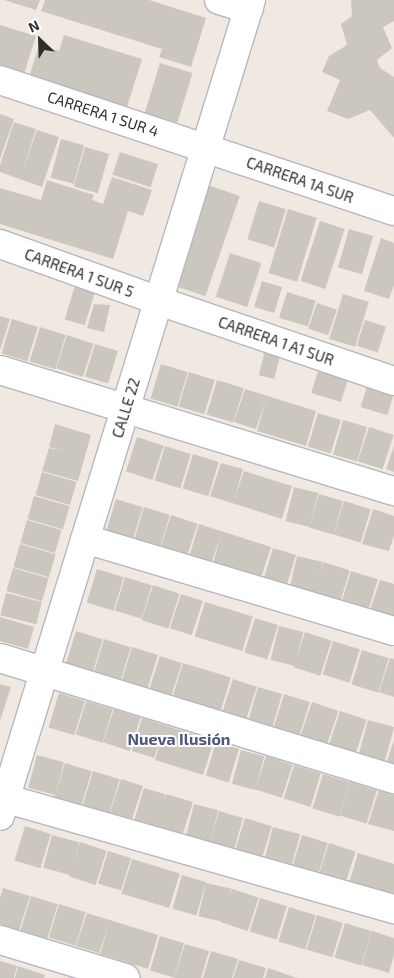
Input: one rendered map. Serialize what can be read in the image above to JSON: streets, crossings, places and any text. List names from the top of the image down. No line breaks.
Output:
{"streets":{"street":["CARRERA 1 SUR 4","CARRERA 1A SUR","CARRERA 1 SUR 5","CARRERA 1 A1 SUR","CALLE 22"]},"crossings":[["CARRERA 1 SUR 4","CARRERA 1A SUR"],["CARRERA 1 SUR 4","CALLE 22"],["CARRERA 1A SUR","CALLE 22"],["CARRERA 1 SUR 5","CARRERA 1 A1 SUR"],["CARRERA 1 SUR 5","CALLE 22"],["CARRERA 1 A1 SUR","CALLE 22"]],"districts":["Nueva Ilusión"],"north":"top left"}
